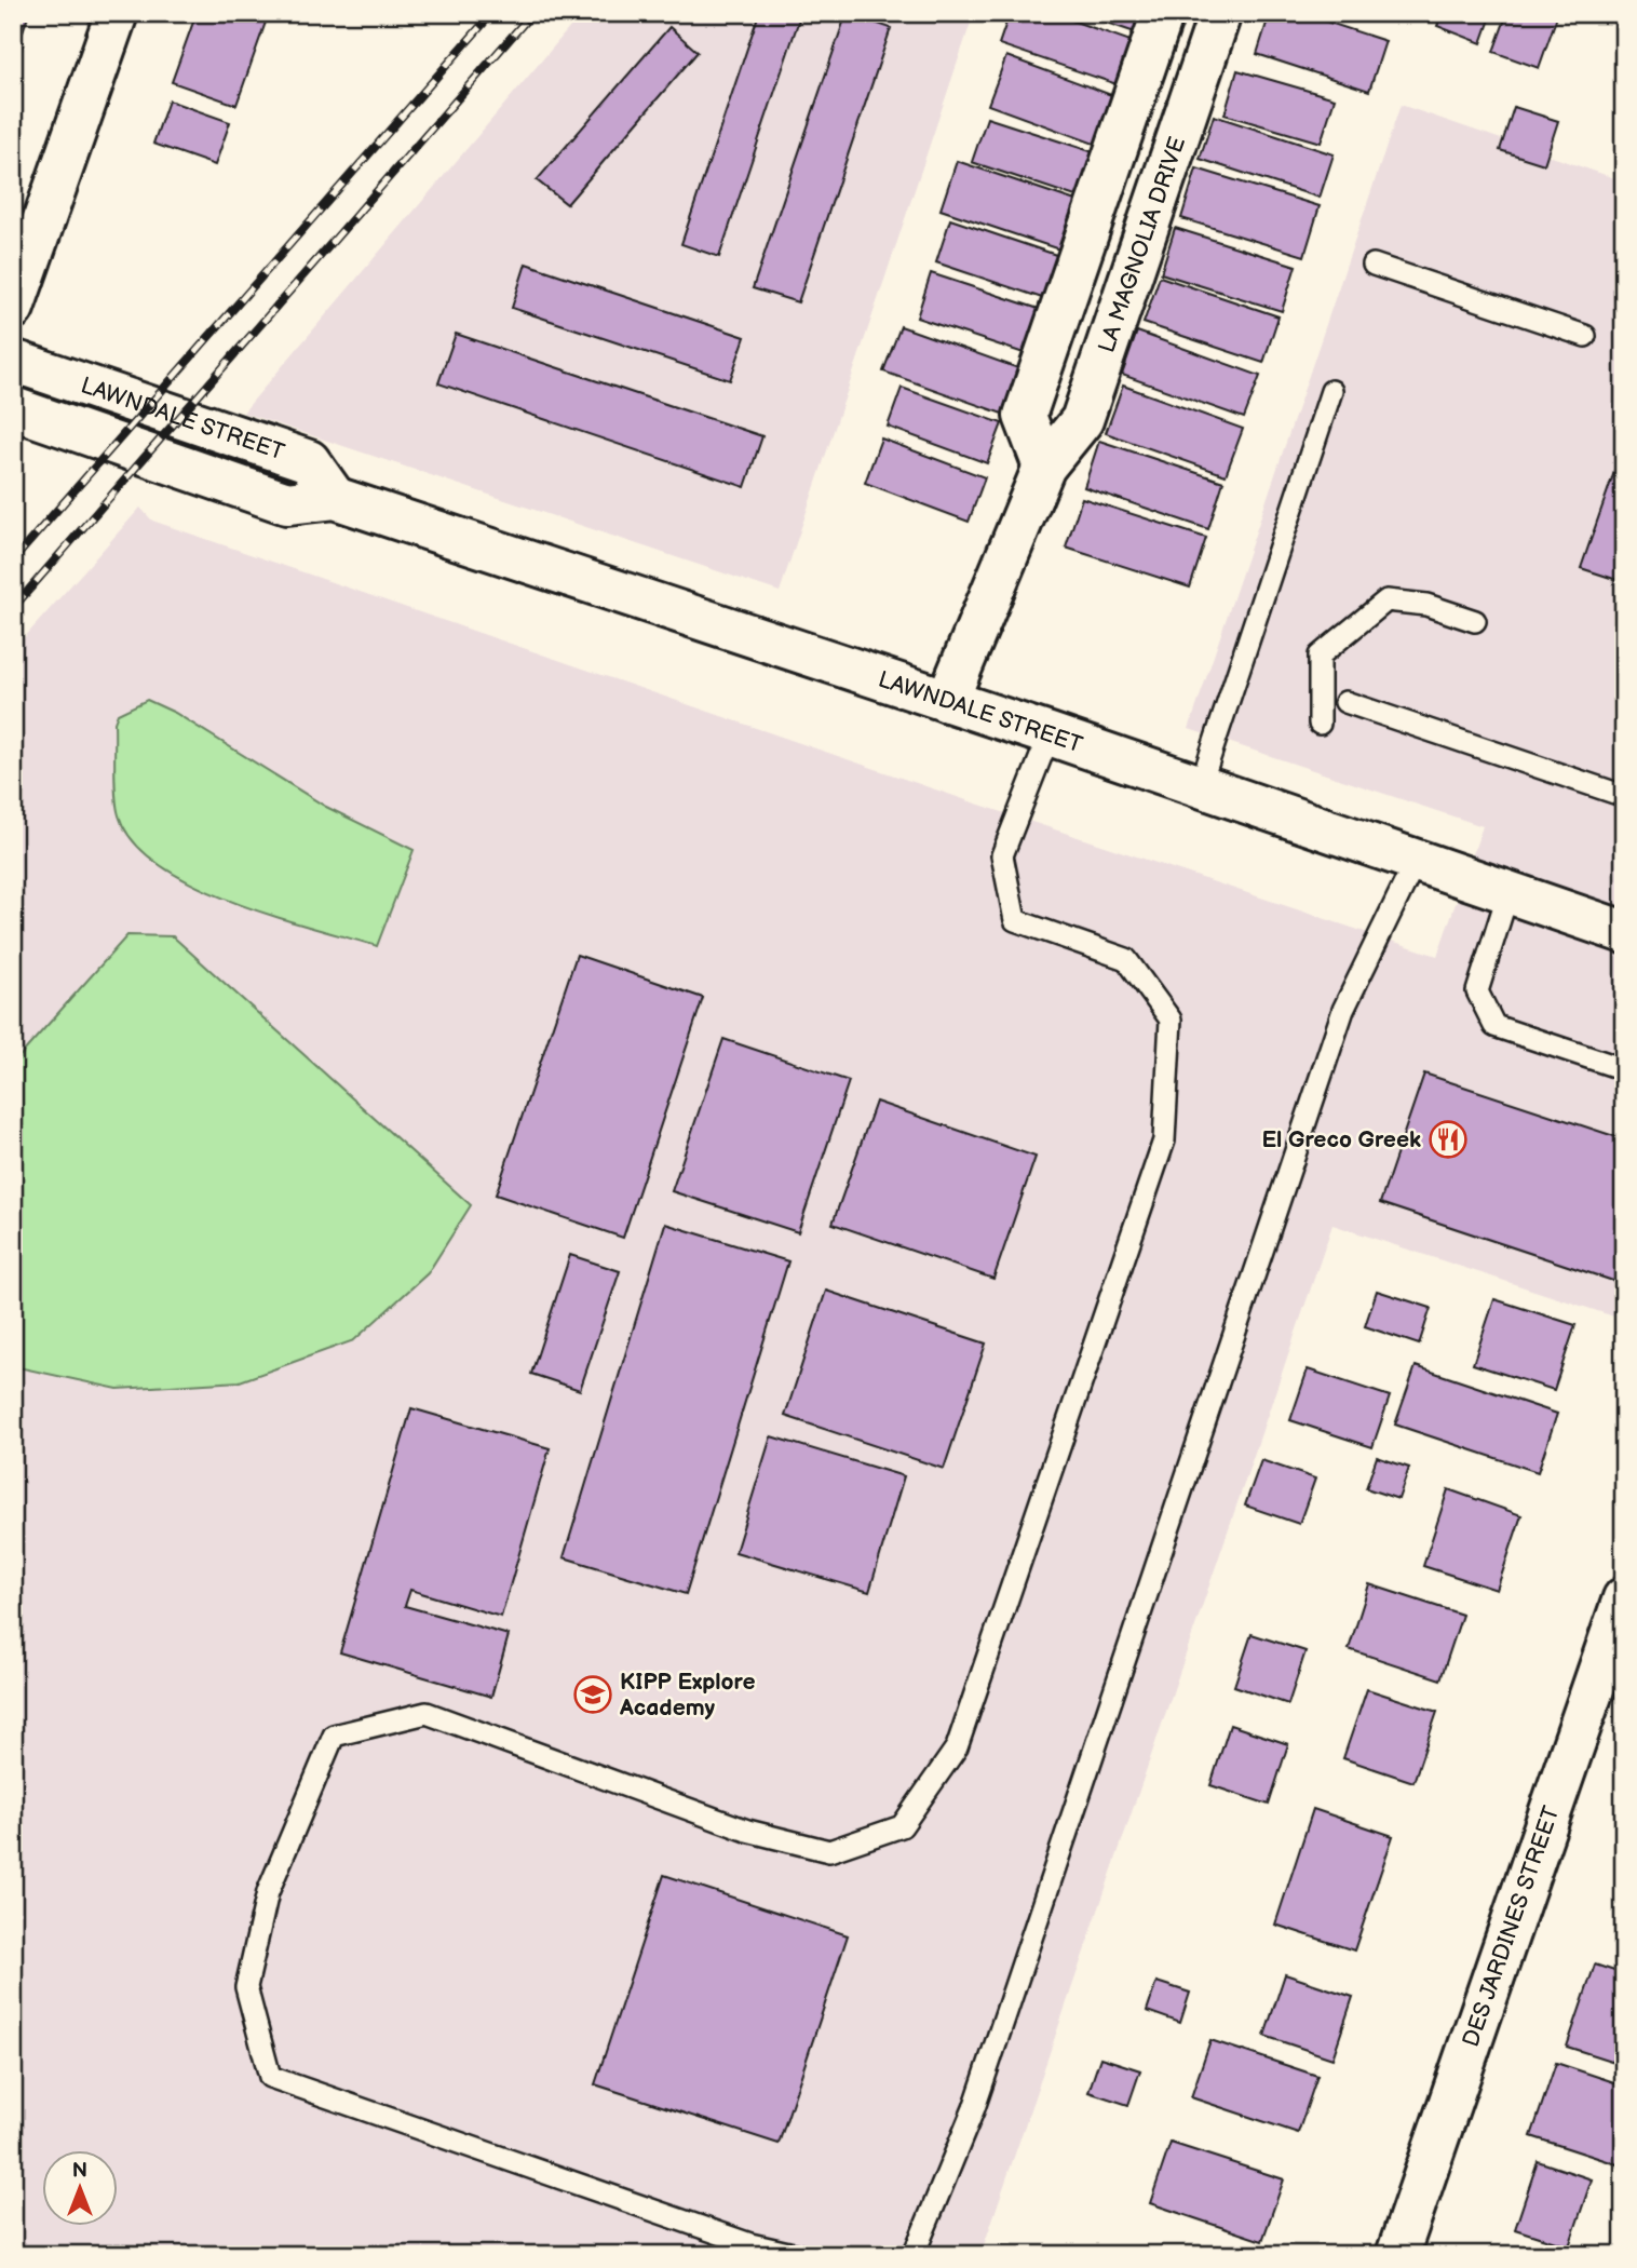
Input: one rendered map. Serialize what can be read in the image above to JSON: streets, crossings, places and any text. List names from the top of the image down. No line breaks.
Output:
{"streets":{"street":["LA MAGNOLIA DRIVE","LAWNDALE STREET","DES JARDINES STREET"]},"crossings":[["LA MAGNOLIA DRIVE","LAWNDALE STREET"]],"places":{"restaurant":["El Greco Greek"],"school or university":["KIPP Explore Academy"]},"north":"top"}
